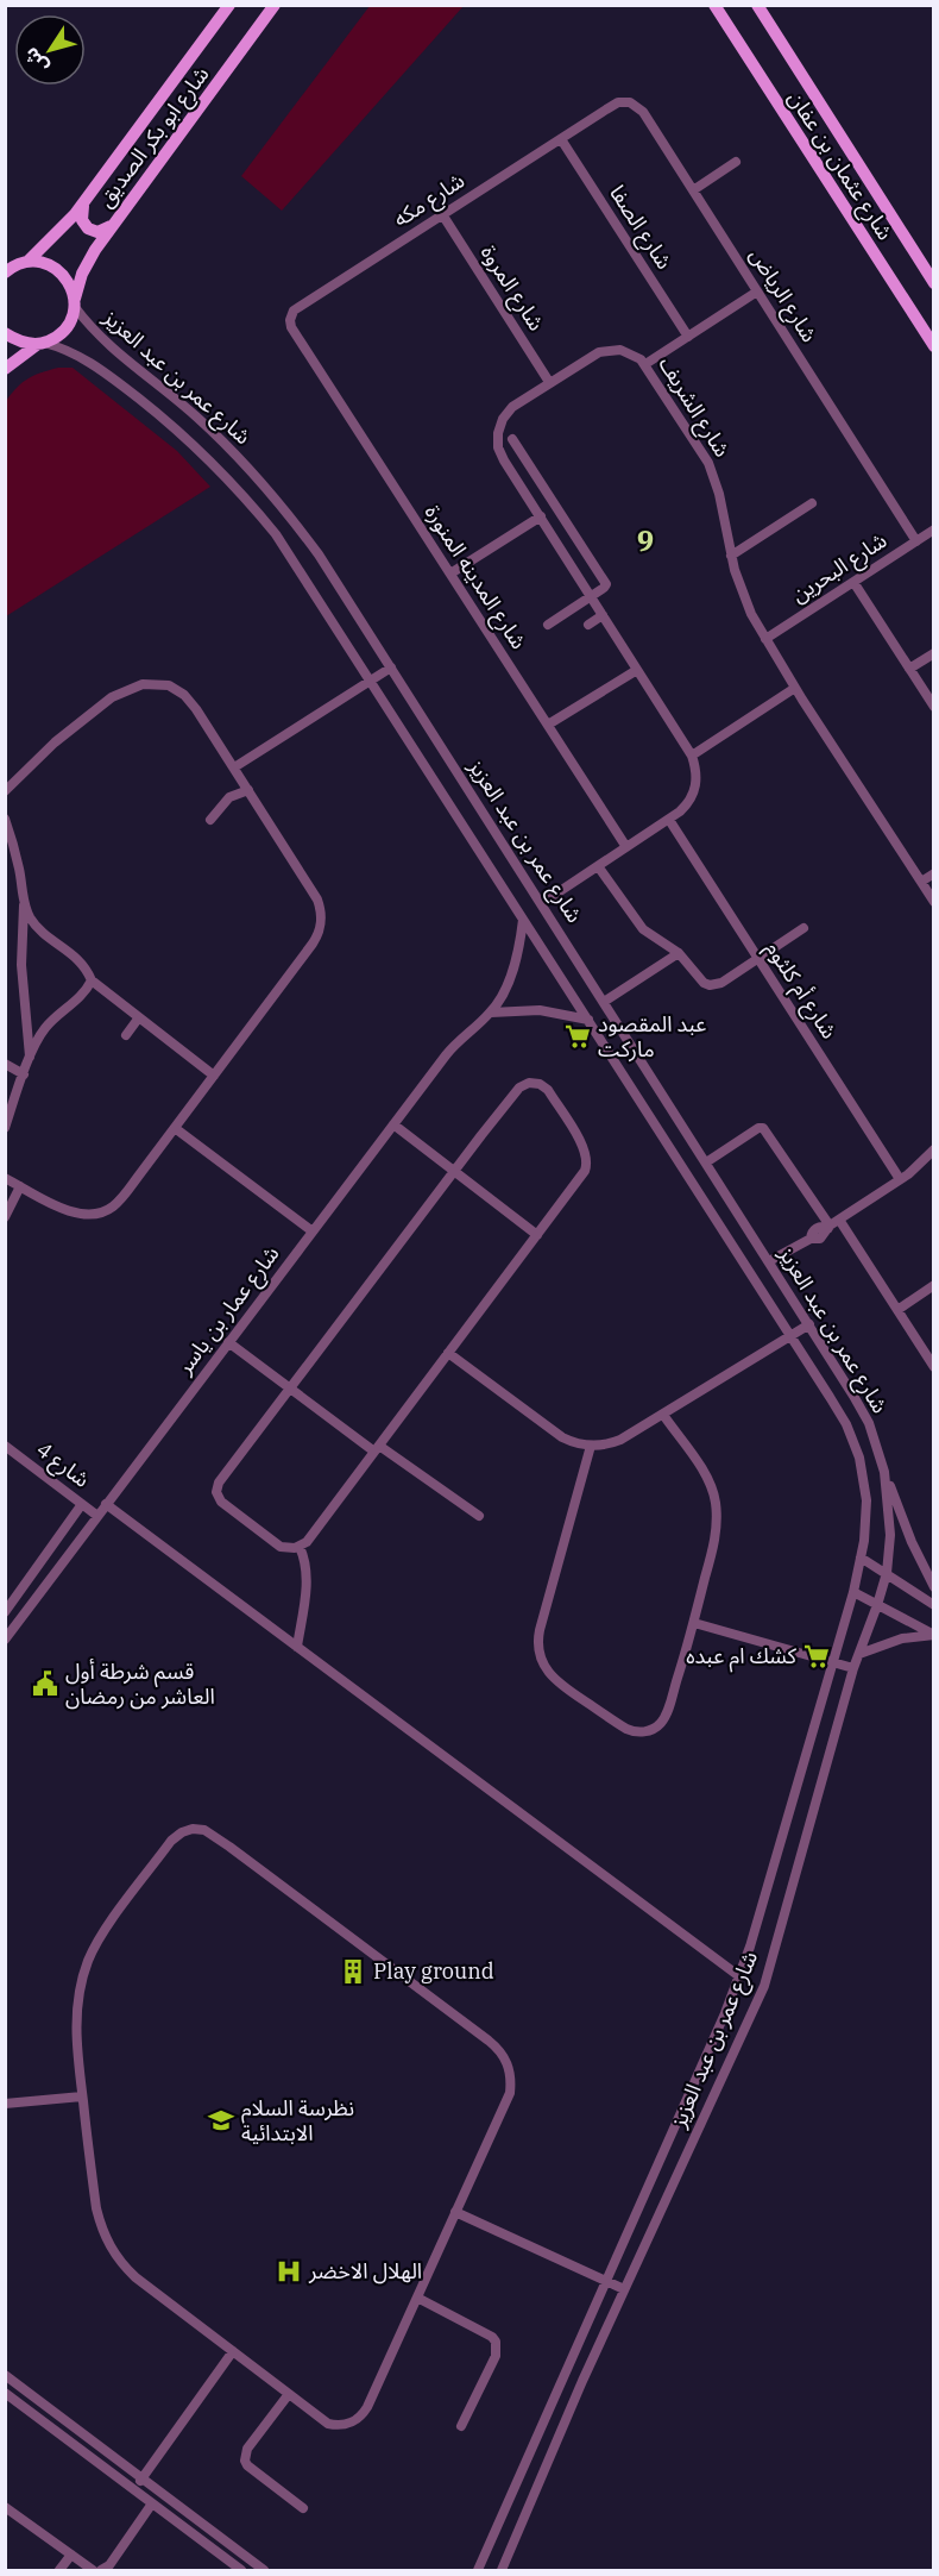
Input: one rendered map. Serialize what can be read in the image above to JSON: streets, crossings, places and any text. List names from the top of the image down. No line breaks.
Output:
{"streets":{"main road":["شارع ابو بكر الصديق","شارع عثمان بن عفان"],"street":["شارع مكه","شارع الصفا","شارع المروة","شارع الرياض","شارع عمر بن عبد العزيز","شارع الشريف","شارع البحرين","شارع المدينه المنورة","شارع أم كلثوم","شارع عمار بن ياسر","شارع 4"]},"crossings":[["شارع ابو بكر الصديق","شارع عمر بن عبد العزيز"],["شارع مكه","شارع الصفا"],["شارع مكه","شارع المروة"],["شارع مكه","شارع الرياض"],["شارع مكه","شارع المدينه المنورة"],["شارع المروة","شارع الشريف"],["شارع الرياض","شارع البحرين"],["شارع عمر بن عبد العزيز","شارع الشريف"],["شارع عمر بن عبد العزيز","شارع عمار بن ياسر"],["شارع الشريف","شارع البحرين"],["شارع الشريف","شارع المدينه المنورة"],["شارع الشريف","شارع أم كلثوم"],["شارع عمار بن ياسر","شارع 4"]],"districts":["9"],"places":{"supermarket":["عبد المقصود ماركت","كشك ام عبده"],"public building":["قسم شرطة أول العاشر من رمضان"],"building":["Play ground"],"school or university":["نظرسة السلام الابتدائية"],"hospital":["الهلال الاخضر"]},"north":"bottom left"}
